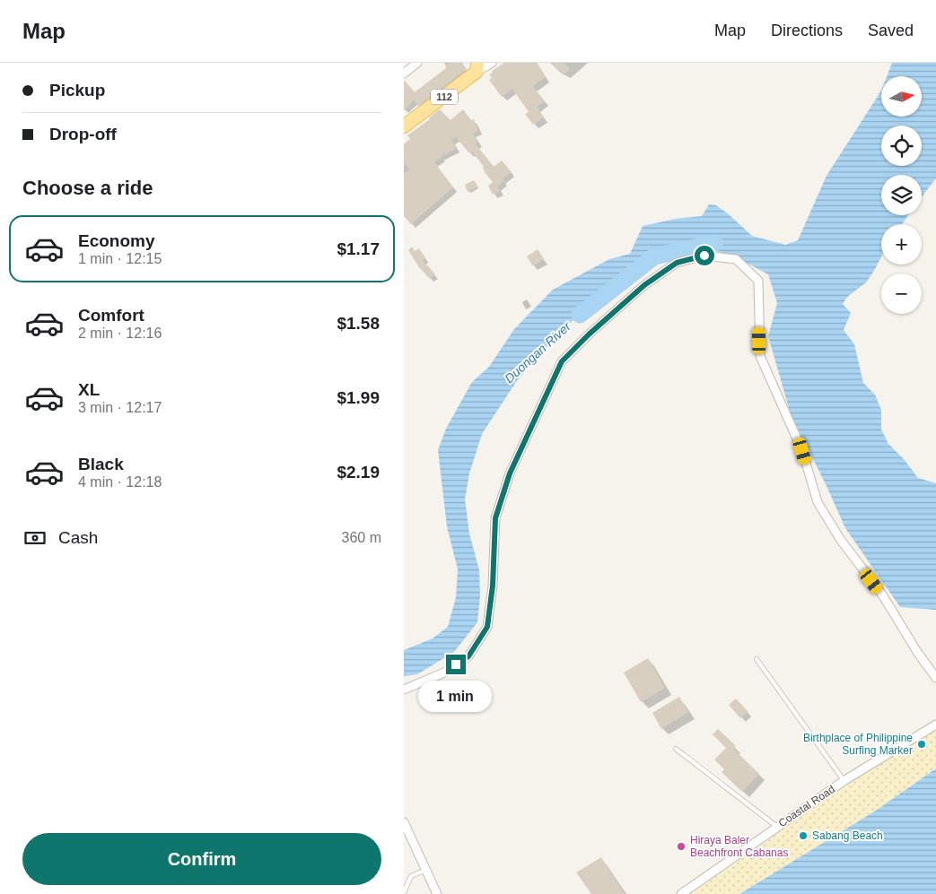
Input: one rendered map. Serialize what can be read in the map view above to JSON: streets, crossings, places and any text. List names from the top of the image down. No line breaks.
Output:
{"streets":{"main road":["112"],"street":["Coastal Road"]},"water":["Duongan River"],"places":["Birthplace of Philippine Surfing Marker","Sabang Beach","Hiraya Baler Beachfront Cabanas"],"north":"right","page":{"header":"Map","nav":["Map","Directions","Saved"],"banner":["Pickup","Drop-off"],"map_buttons":["+","−"],"heading":"Choose a ride","list":[{"name":"Economy","note":"1 min · 12:15","value":"$1.17"},{"name":"Comfort","note":"2 min · 12:16","value":"$1.58"},{"name":"XL","note":"3 min · 12:17","value":"$1.99"},{"name":"Black","note":"4 min · 12:18","value":"$2.19"}],"pay":["Cash","360 m"],"bubble":"1 min","buttons":"Confirm"}}
